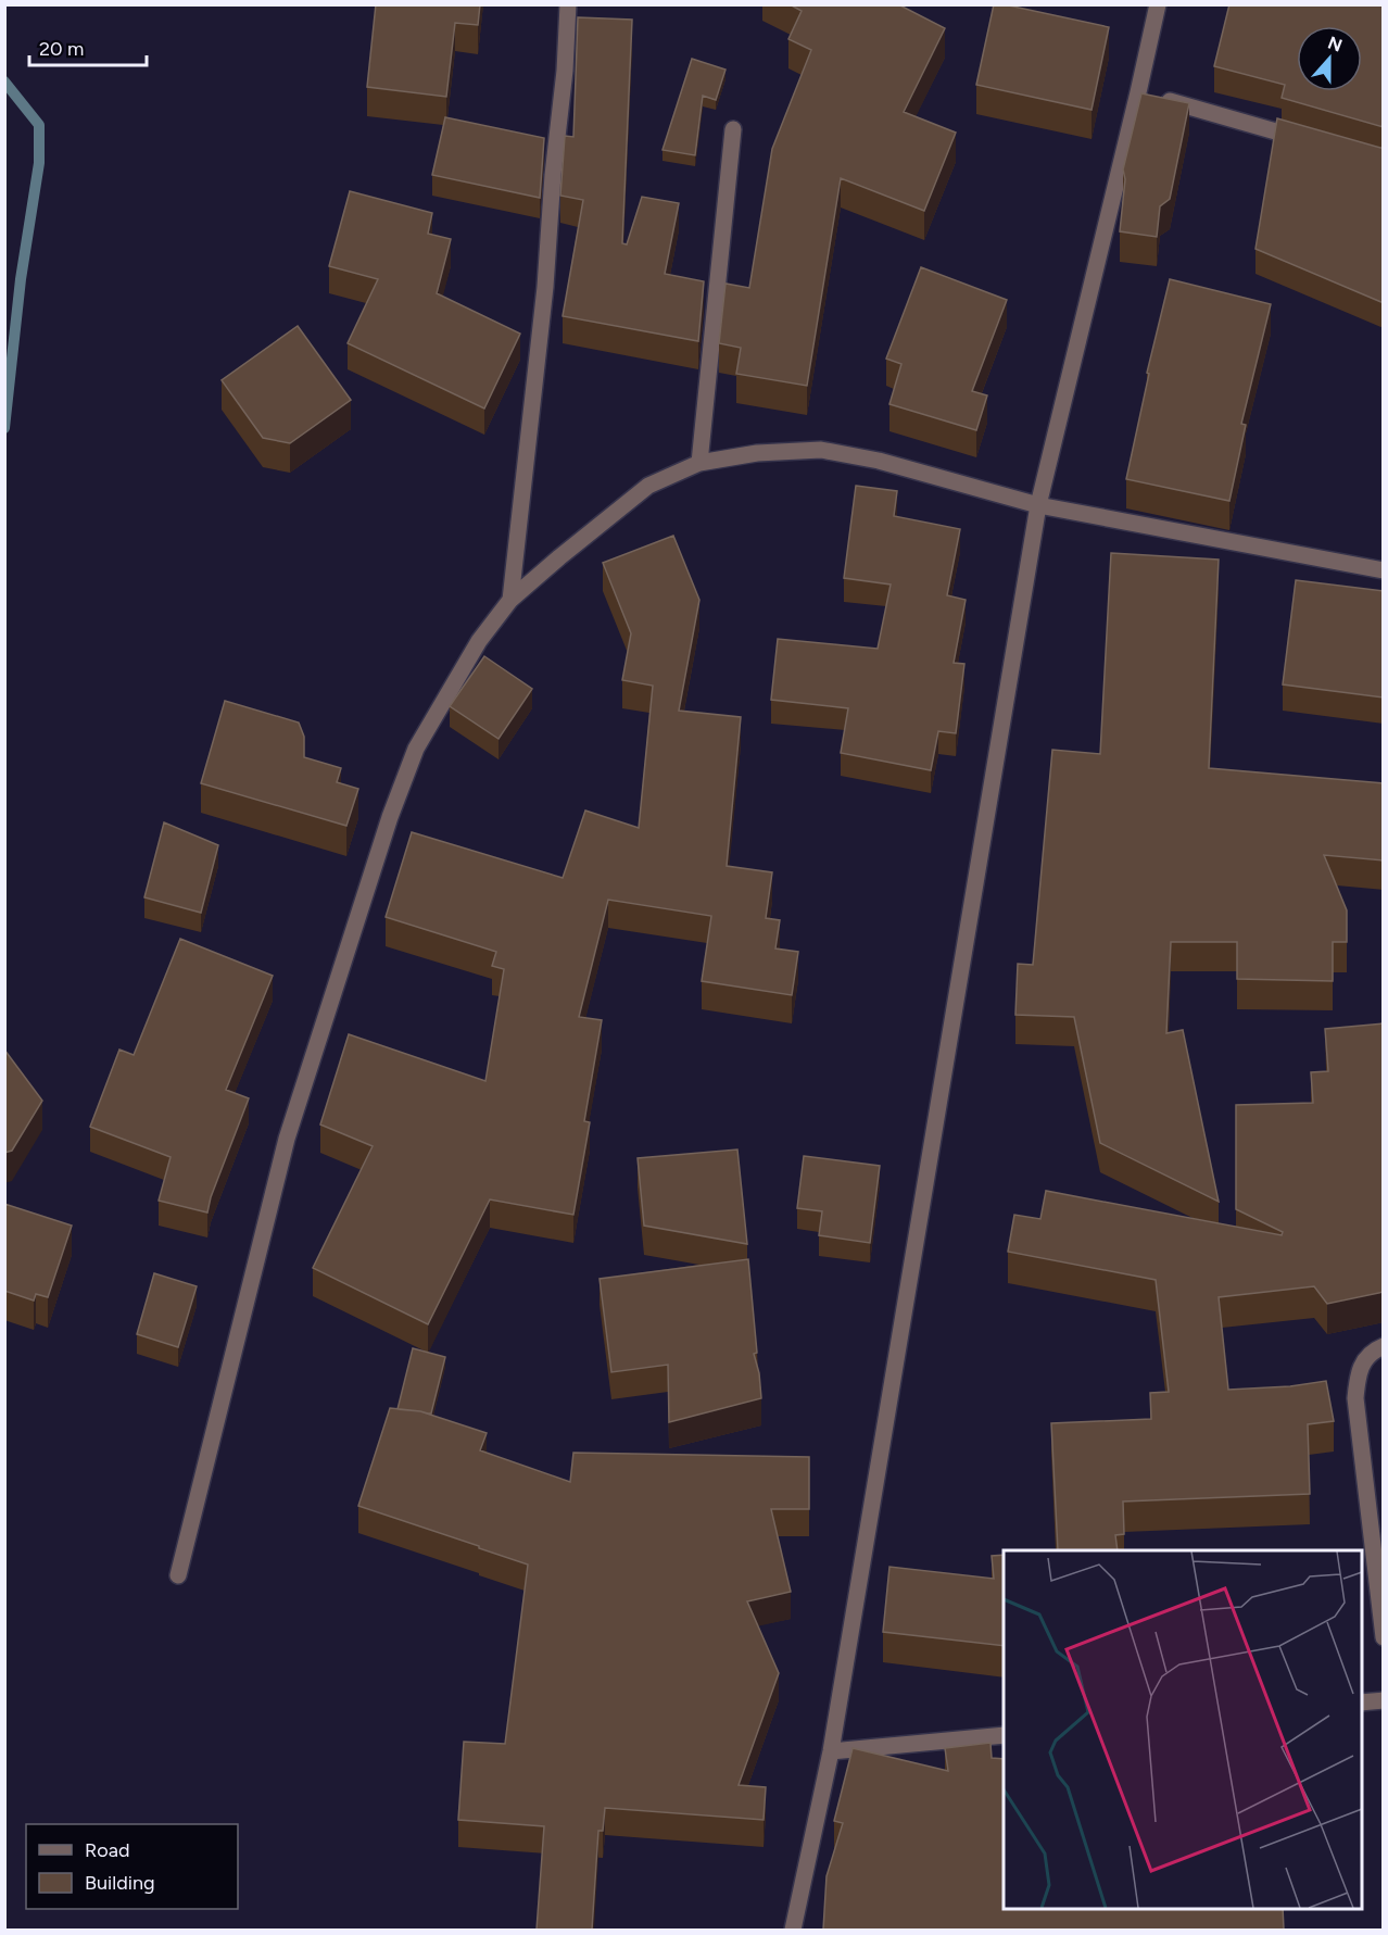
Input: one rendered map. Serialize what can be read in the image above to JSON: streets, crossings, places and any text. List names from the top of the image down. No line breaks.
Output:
{"legend":["Road","Building"],"scale_bar":"20 m","north":"top"}
